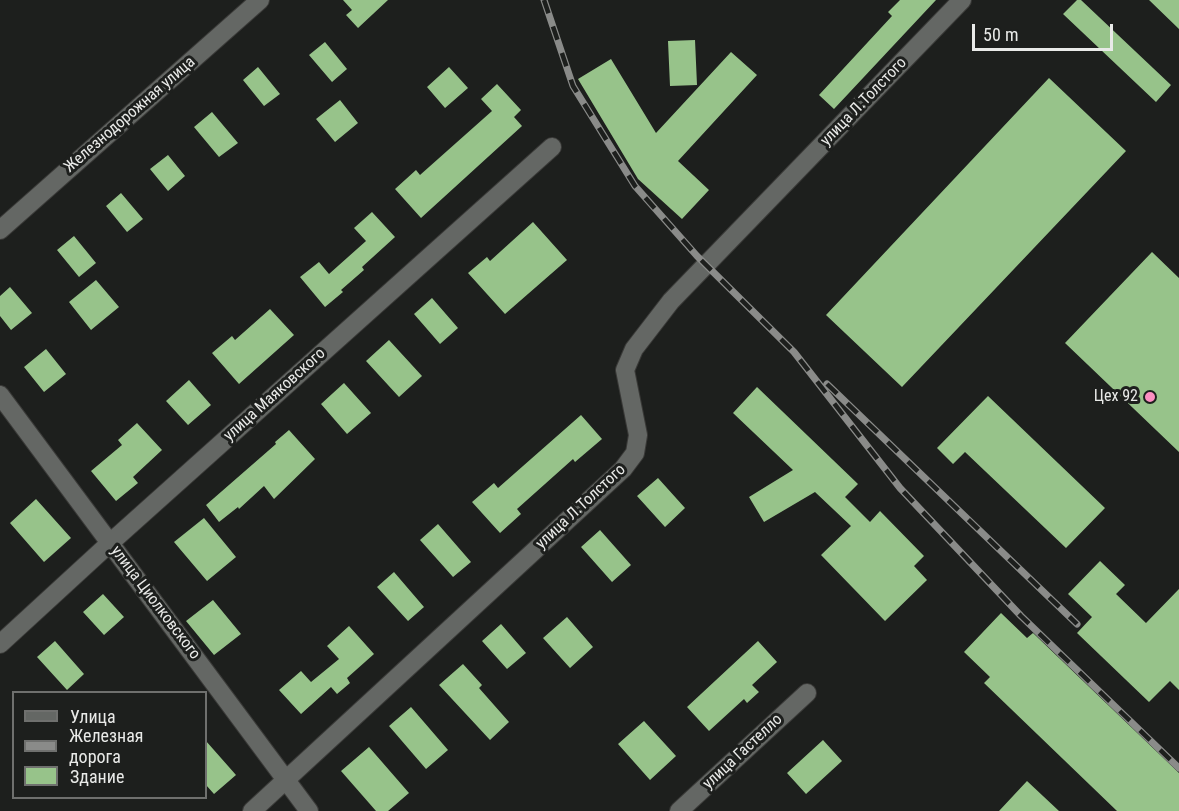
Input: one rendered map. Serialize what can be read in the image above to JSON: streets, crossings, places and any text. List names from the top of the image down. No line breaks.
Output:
{"streets":{"street":["улица Л.Толстого","Железнодорожная улица","улица Маяковского","улица Циолковского","улица Гастелло"]},"crossings":[["улица Л.Толстого","улица Циолковского"],["улица Маяковского","улица Циолковского"]],"places":["Цех 92"],"legend":["Улица","Железная дорога","Здание"],"scale_bar":"50 m"}
